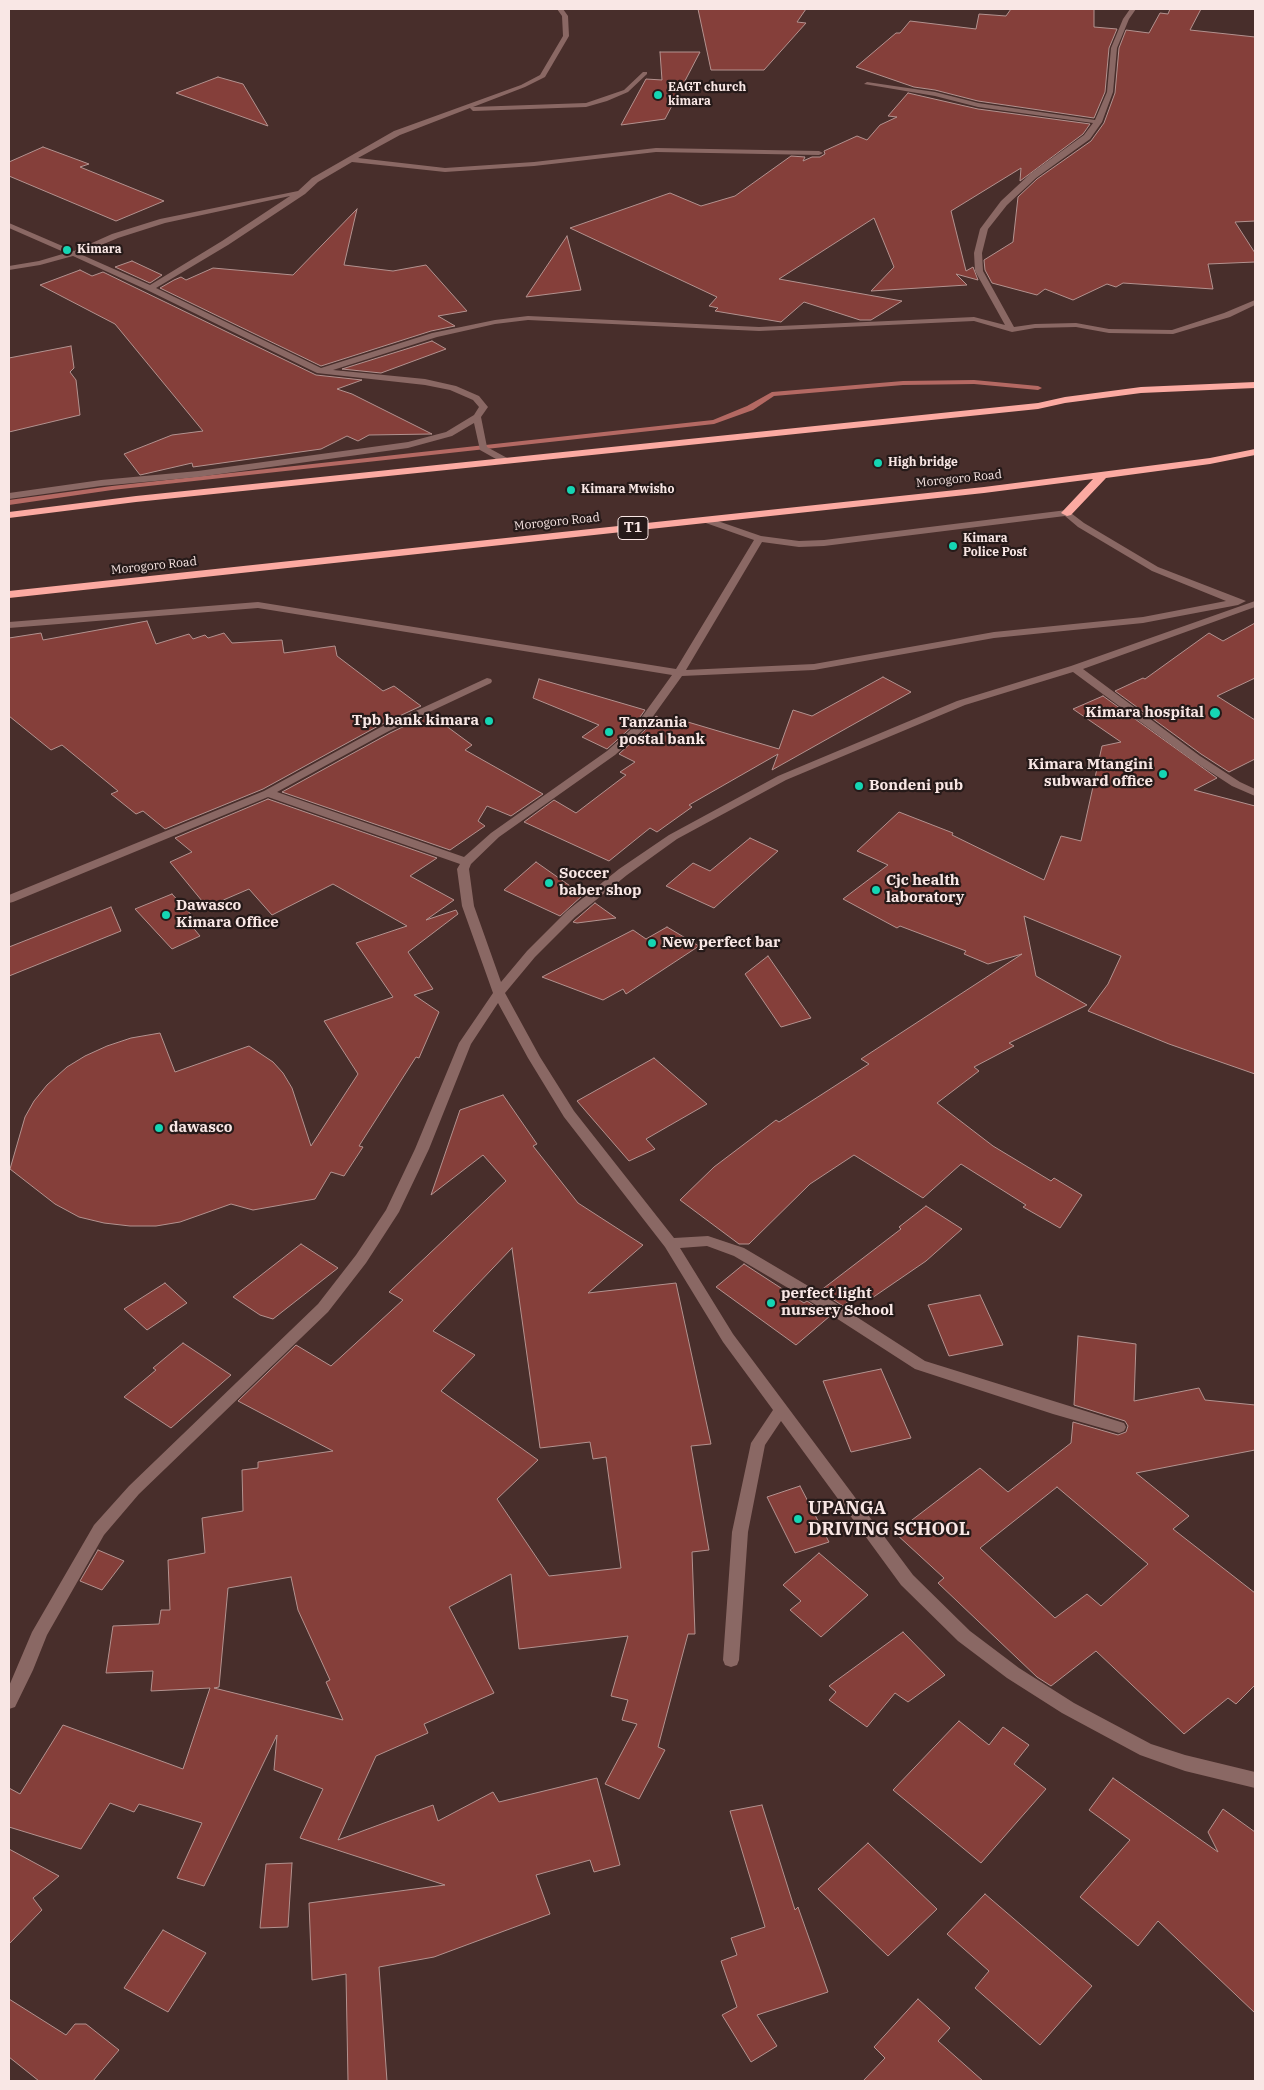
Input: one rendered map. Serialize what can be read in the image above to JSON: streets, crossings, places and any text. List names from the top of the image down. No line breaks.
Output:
{"streets":{"highway":["Morogoro Road","T1"]},"places":["EAGT church kimara","Kimara","High bridge","Kimara Mwisho","Kimara Police Post","Kimara hospital","Tpb bank kimara","Tanzania postal bank","Kimara Mtangini subward office","Bondeni pub","Soccer baber shop","Cjc health laboratory","Dawasco Kimara Office","New perfect bar","dawasco","perfect light nursery School","UPANGA DRIVING SCHOOL"]}
